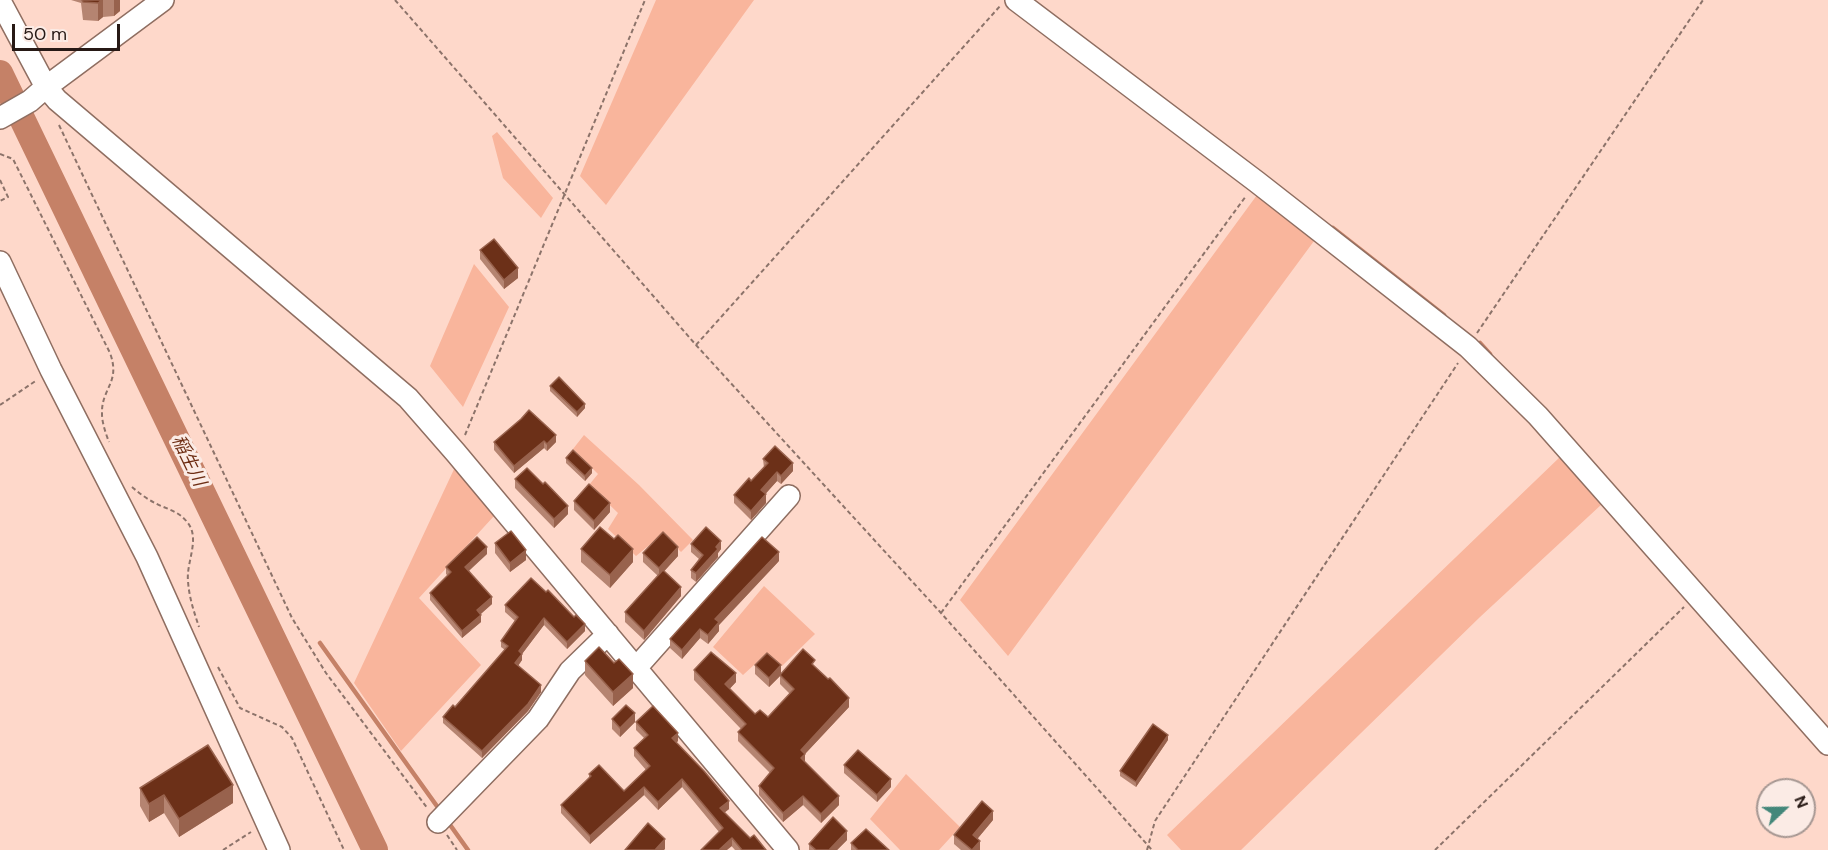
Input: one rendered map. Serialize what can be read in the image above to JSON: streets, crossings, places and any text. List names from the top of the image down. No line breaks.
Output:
{"water":["稲生川"],"scale_bar":"50 m","north":"right"}
